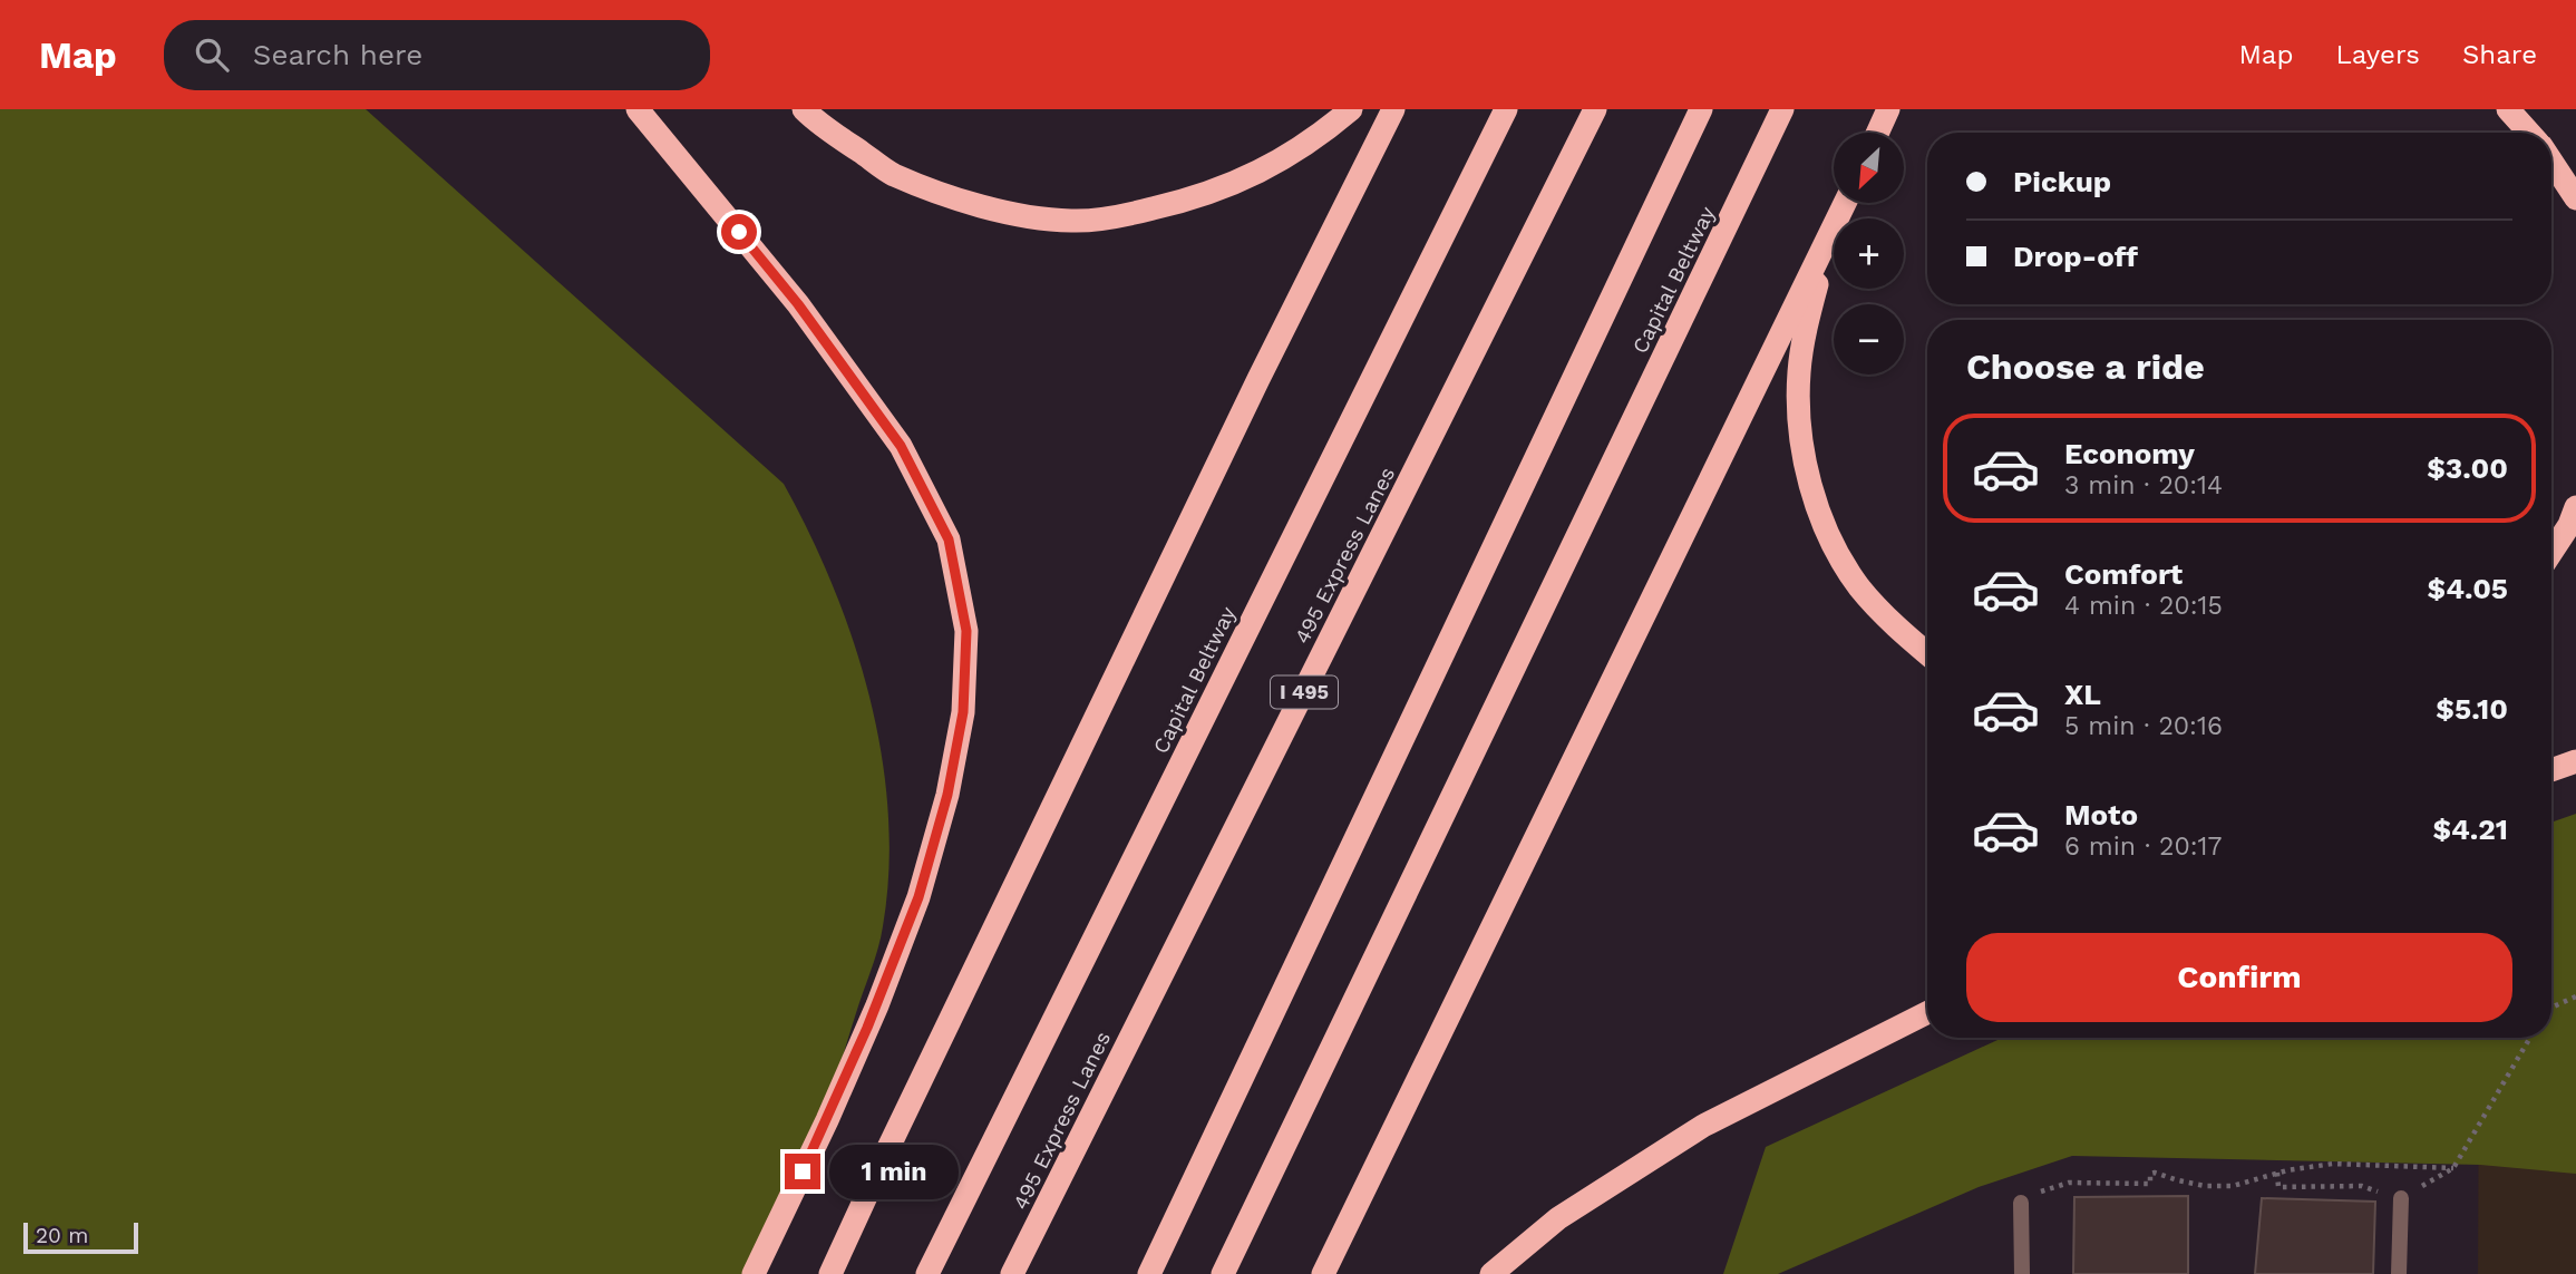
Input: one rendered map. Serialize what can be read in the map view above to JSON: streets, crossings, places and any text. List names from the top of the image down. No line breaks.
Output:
{"streets":{"highway":["Capital Beltway","495 Express Lanes","I 495"]},"scale_bar":"20 m","north":"bottom left","page":{"header":"Map","search":"Search here","nav":["Map","Layers","Share"],"map_buttons":["+","−"],"banner":["Pickup","Drop-off"],"heading":"Choose a ride","list":[{"name":"Economy","note":"3 min · 20:14","value":"$3.00"},{"name":"Comfort","note":"4 min · 20:15","value":"$4.05"},{"name":"XL","note":"5 min · 20:16","value":"$5.10"},{"name":"Moto","note":"6 min · 20:17","value":"$4.21"}],"buttons":"Confirm","bubble":"1 min","scale":"20 m"}}
